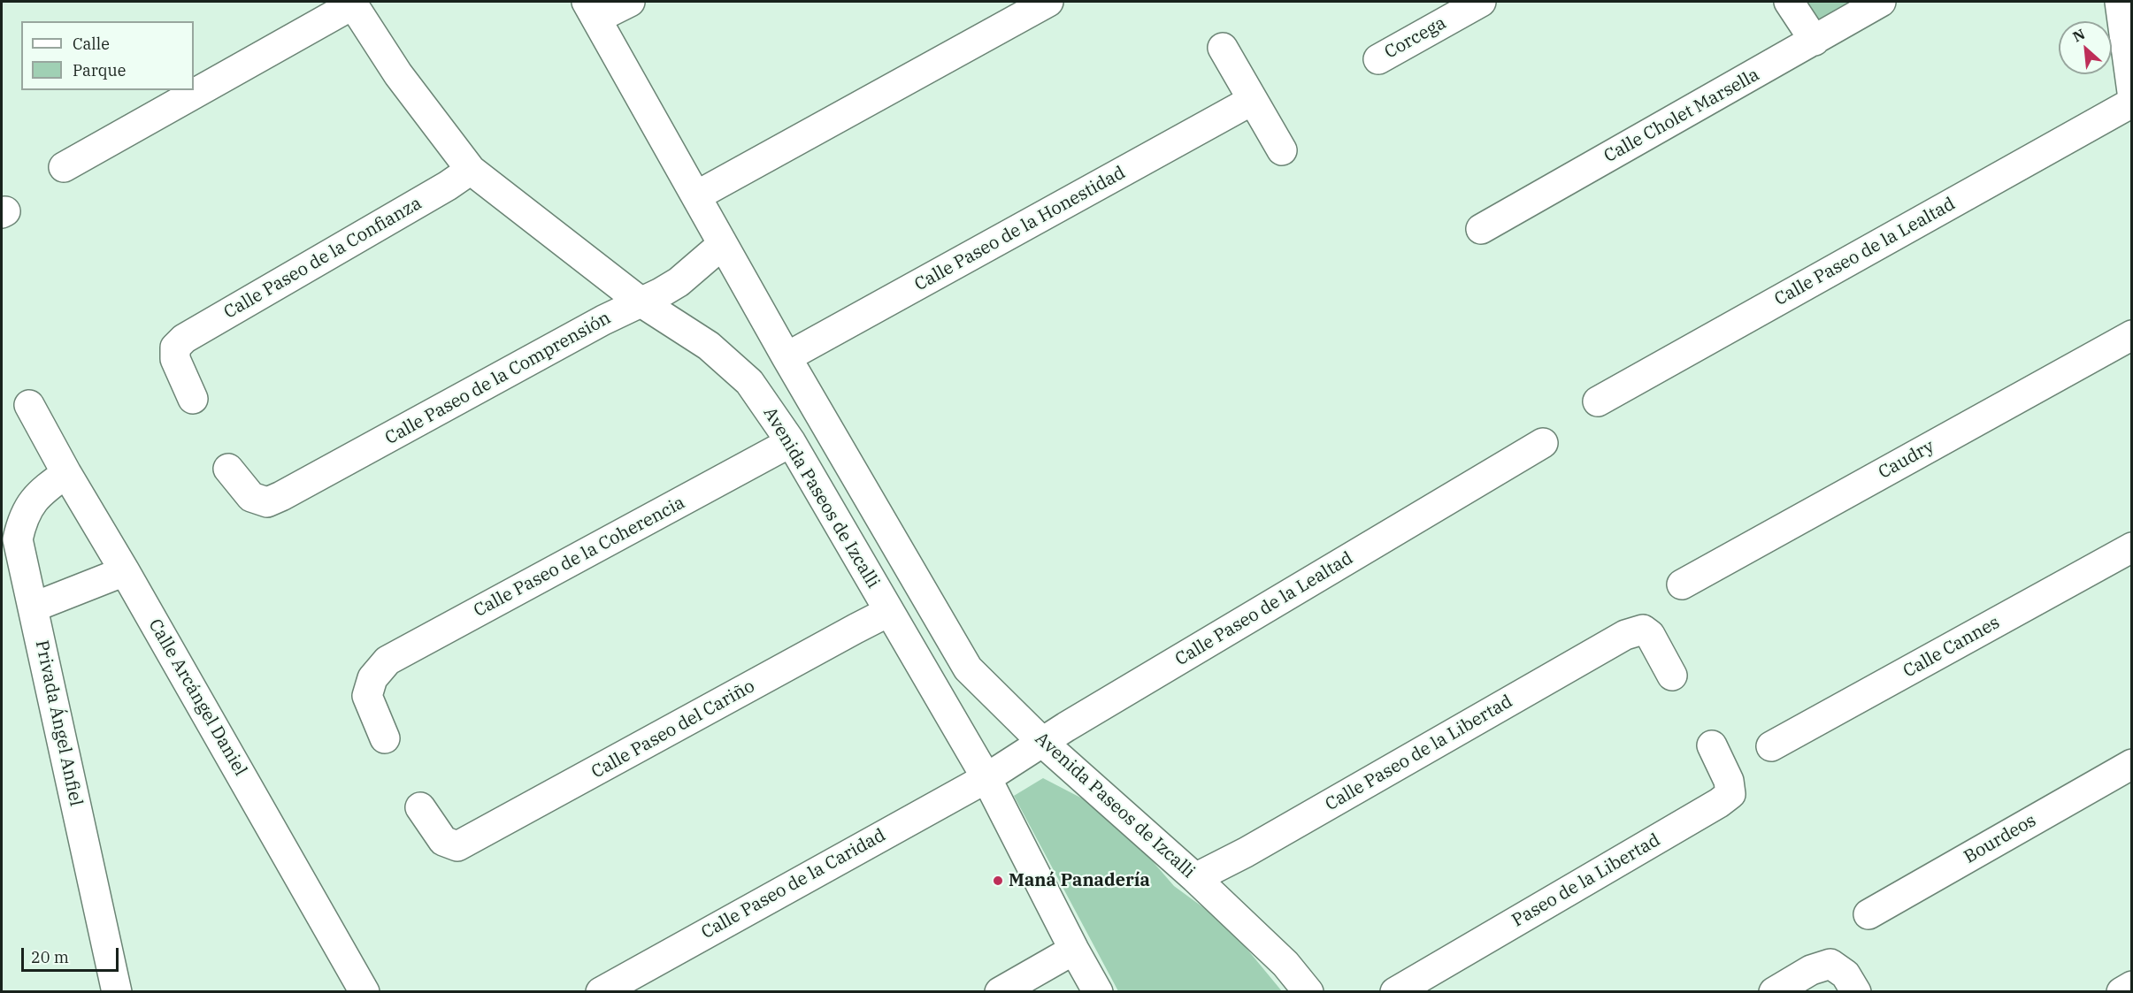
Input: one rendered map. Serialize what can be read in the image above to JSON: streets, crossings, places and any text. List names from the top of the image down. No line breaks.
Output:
{"streets":{"street":["Corcega","Calle Cholet Marsella","Calle Paseo de la Honestidad","Calle Paseo de la Lealtad","Calle Paseo de la Confianza","Calle Paseo de la Comprensión","Caudry","Avenida Paseos de Izcalli","Calle Paseo de la Coherencia","Calle Cannes","Calle Arcángel Daniel","Privada Ángel Anfiel","Calle Paseo del Cariño","Calle Paseo de la Libertad","Bourdeos","Paseo de la Libertad","Calle Paseo de la Caridad"]},"crossings":[["Calle Paseo de la Honestidad","Avenida Paseos de Izcalli"],["Calle Paseo de la Lealtad","Avenida Paseos de Izcalli"],["Calle Paseo de la Lealtad","Calle Paseo de la Caridad"],["Calle Paseo de la Confianza","Avenida Paseos de Izcalli"],["Calle Paseo de la Comprensión","Avenida Paseos de Izcalli"],["Avenida Paseos de Izcalli","Calle Paseo de la Coherencia"],["Avenida Paseos de Izcalli","Calle Paseo del Cariño"],["Avenida Paseos de Izcalli","Calle Paseo de la Libertad"],["Avenida Paseos de Izcalli","Calle Paseo de la Caridad"],["Calle Arcángel Daniel","Privada Ángel Anfiel"]],"places":["Maná Panadería"],"legend":["Calle","Parque"],"scale_bar":"20 m","north":"top left"}
